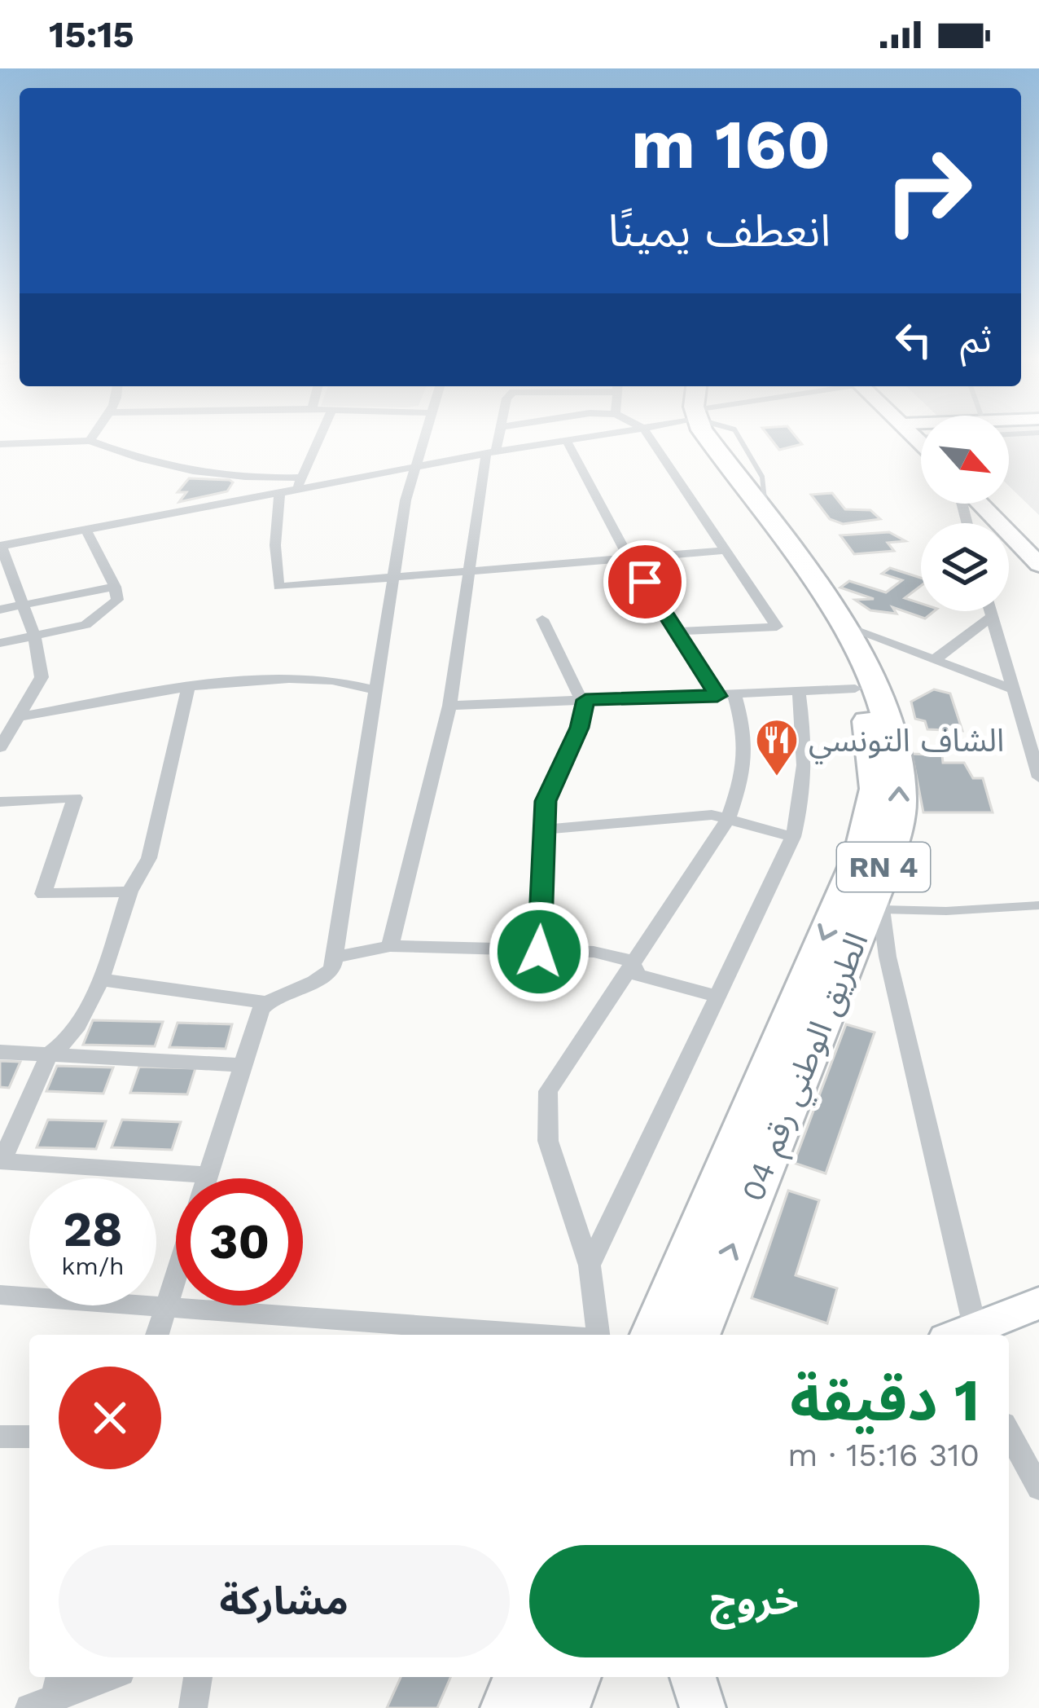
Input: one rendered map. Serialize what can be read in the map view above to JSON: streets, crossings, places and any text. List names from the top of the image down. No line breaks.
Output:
{"streets":{"highway":["RN 4","الطريق الوطني رقم 04"]},"places":{"restaurant":["الشاف التونسي"]},"north":"bottom right","page":{"status":"15:15","turn":["160 m","انعطف يمينًا"],"then":"ثم","speed":"28 km/h","limit":"30","heading":["1 دقيقة","310 m · 15:16"],"buttons":["خروج","مشاركة"]}}
